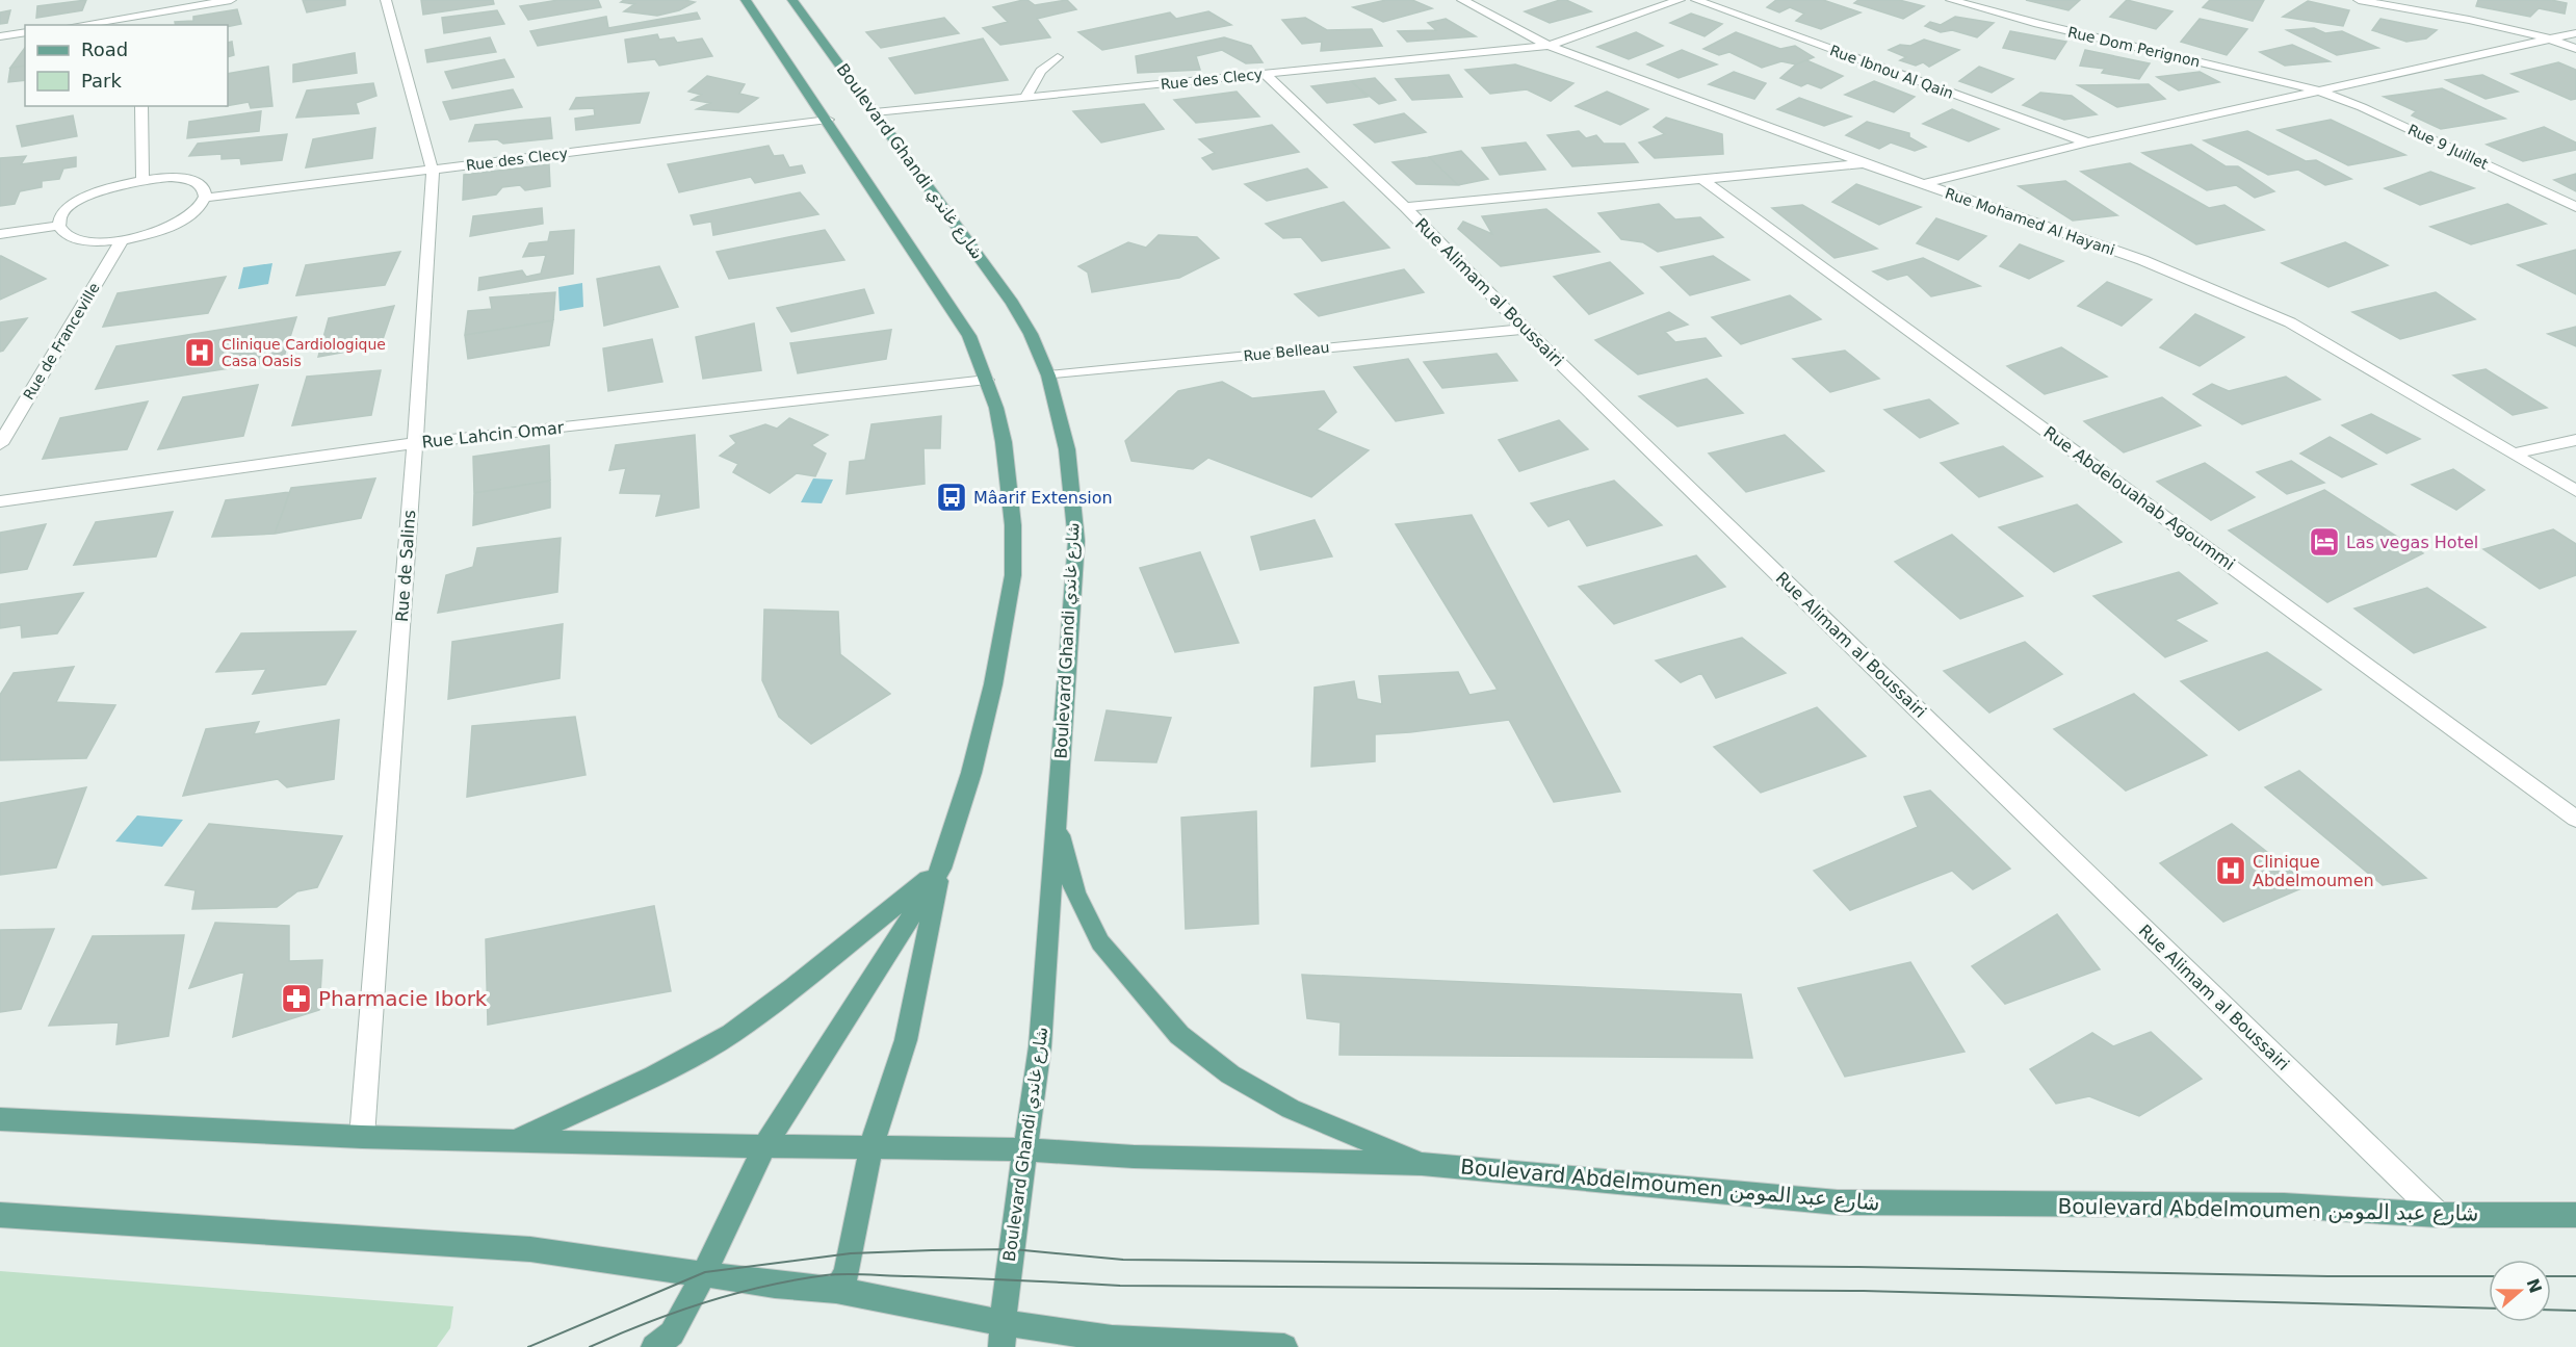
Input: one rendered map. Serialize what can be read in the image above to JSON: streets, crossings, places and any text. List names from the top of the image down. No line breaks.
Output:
{"streets":{"main road":["Boulevard Ghandi شارع غاندي","Boulevard Abdelmoumen شارع عبد المومن"],"street":["Rue Dom Perignon","Rue Ibnou Al Qain","Rue des Clecy","Rue 9 Juillet","Rue Mohamed Al Hayani","Rue Alimam al Boussairi","Rue de Franceville","Rue Belleau","Rue Lahcin Omar","Rue Abdelouahab Agoummi","Rue de Salins"]},"crossings":[["Rue Dom Perignon","Rue 9 Juillet"],["Rue des Clecy","Boulevard Ghandi شارع غاندي"],["Rue des Clecy","Rue Mohamed Al Hayani"],["Rue des Clecy","Rue Alimam al Boussairi"],["Rue des Clecy","Rue de Salins"],["Boulevard Ghandi شارع غاندي","Rue Belleau"],["Boulevard Ghandi شارع غاندي","Boulevard Abdelmoumen شارع عبد المومن"],["Rue Alimam al Boussairi","Rue Belleau"],["Rue Alimam al Boussairi","Boulevard Abdelmoumen شارع عبد المومن"],["Rue Lahcin Omar","Rue de Salins"],["Rue de Salins","Boulevard Abdelmoumen شارع عبد المومن"]],"places":{"hospital":["Clinique Cardiologique Casa Oasis","Clinique Abdelmoumen"],"bus stop":["Mâarif Extension"],"hotel":["Las vegas Hotel"],"pharmacy":["Pharmacie Ibork"]},"legend":["Road","Park"],"north":"right"}
